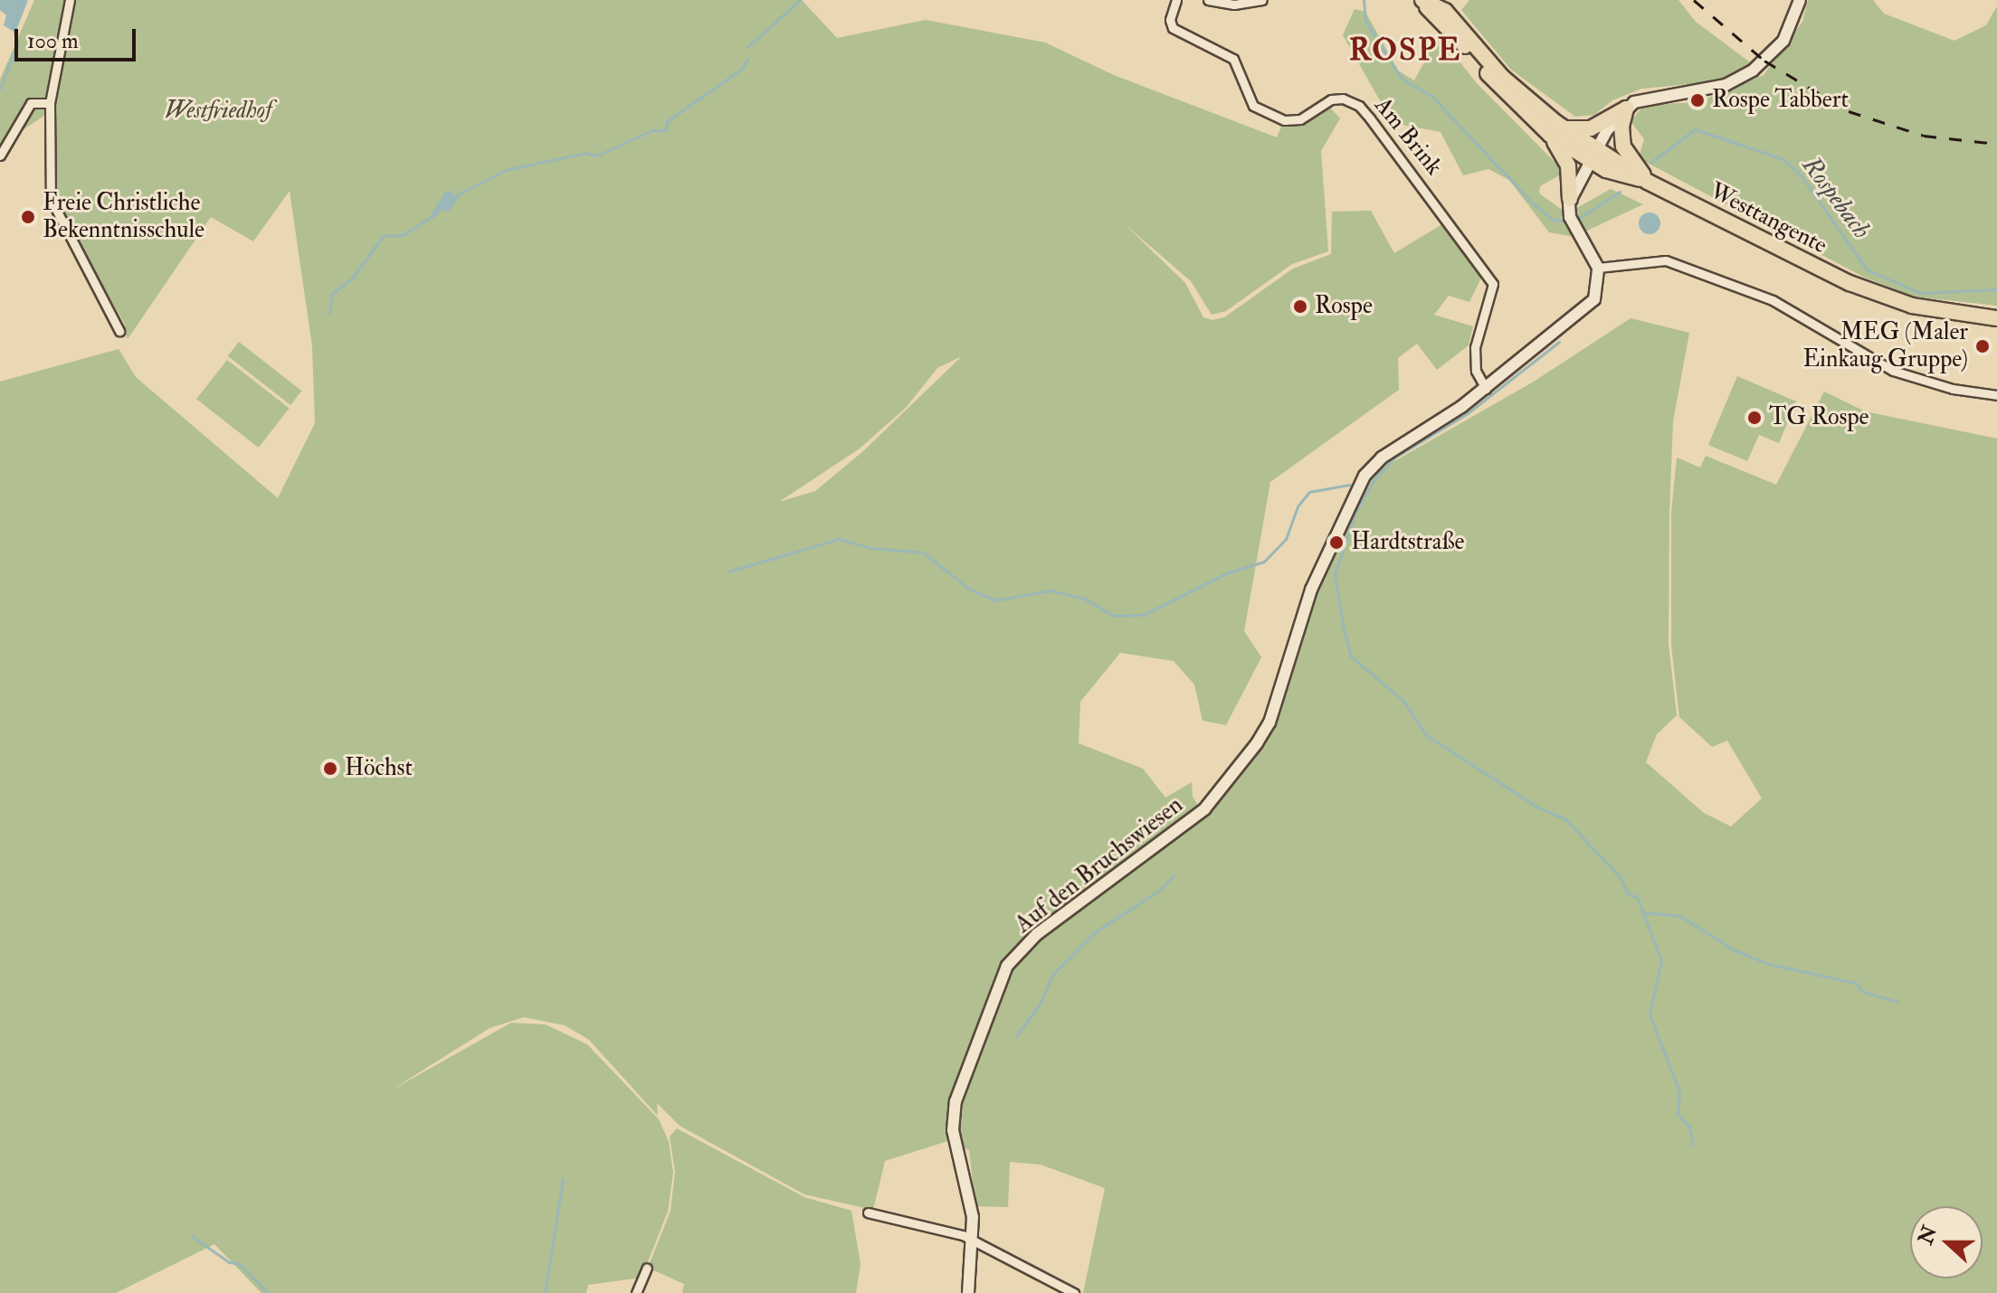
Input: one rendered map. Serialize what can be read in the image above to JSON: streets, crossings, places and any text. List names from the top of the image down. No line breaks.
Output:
{"streets":{"main road":["Westtangente"],"street":["Am Brink","Auf den Bruchswiesen"]},"crossings":[["Am Brink","Auf den Bruchswiesen"]],"districts":["ROSPE"],"water":["Rospebach"],"parks":["Westfriedhof"],"places":["Rospe Tabbert","Freie Christliche Bekenntnisschule","Rospe","MEG (Maler Einkaug Gruppe)","TG Rospe","Hardtstraße","Höchst"],"scale_bar":"100 m","north":"left"}
